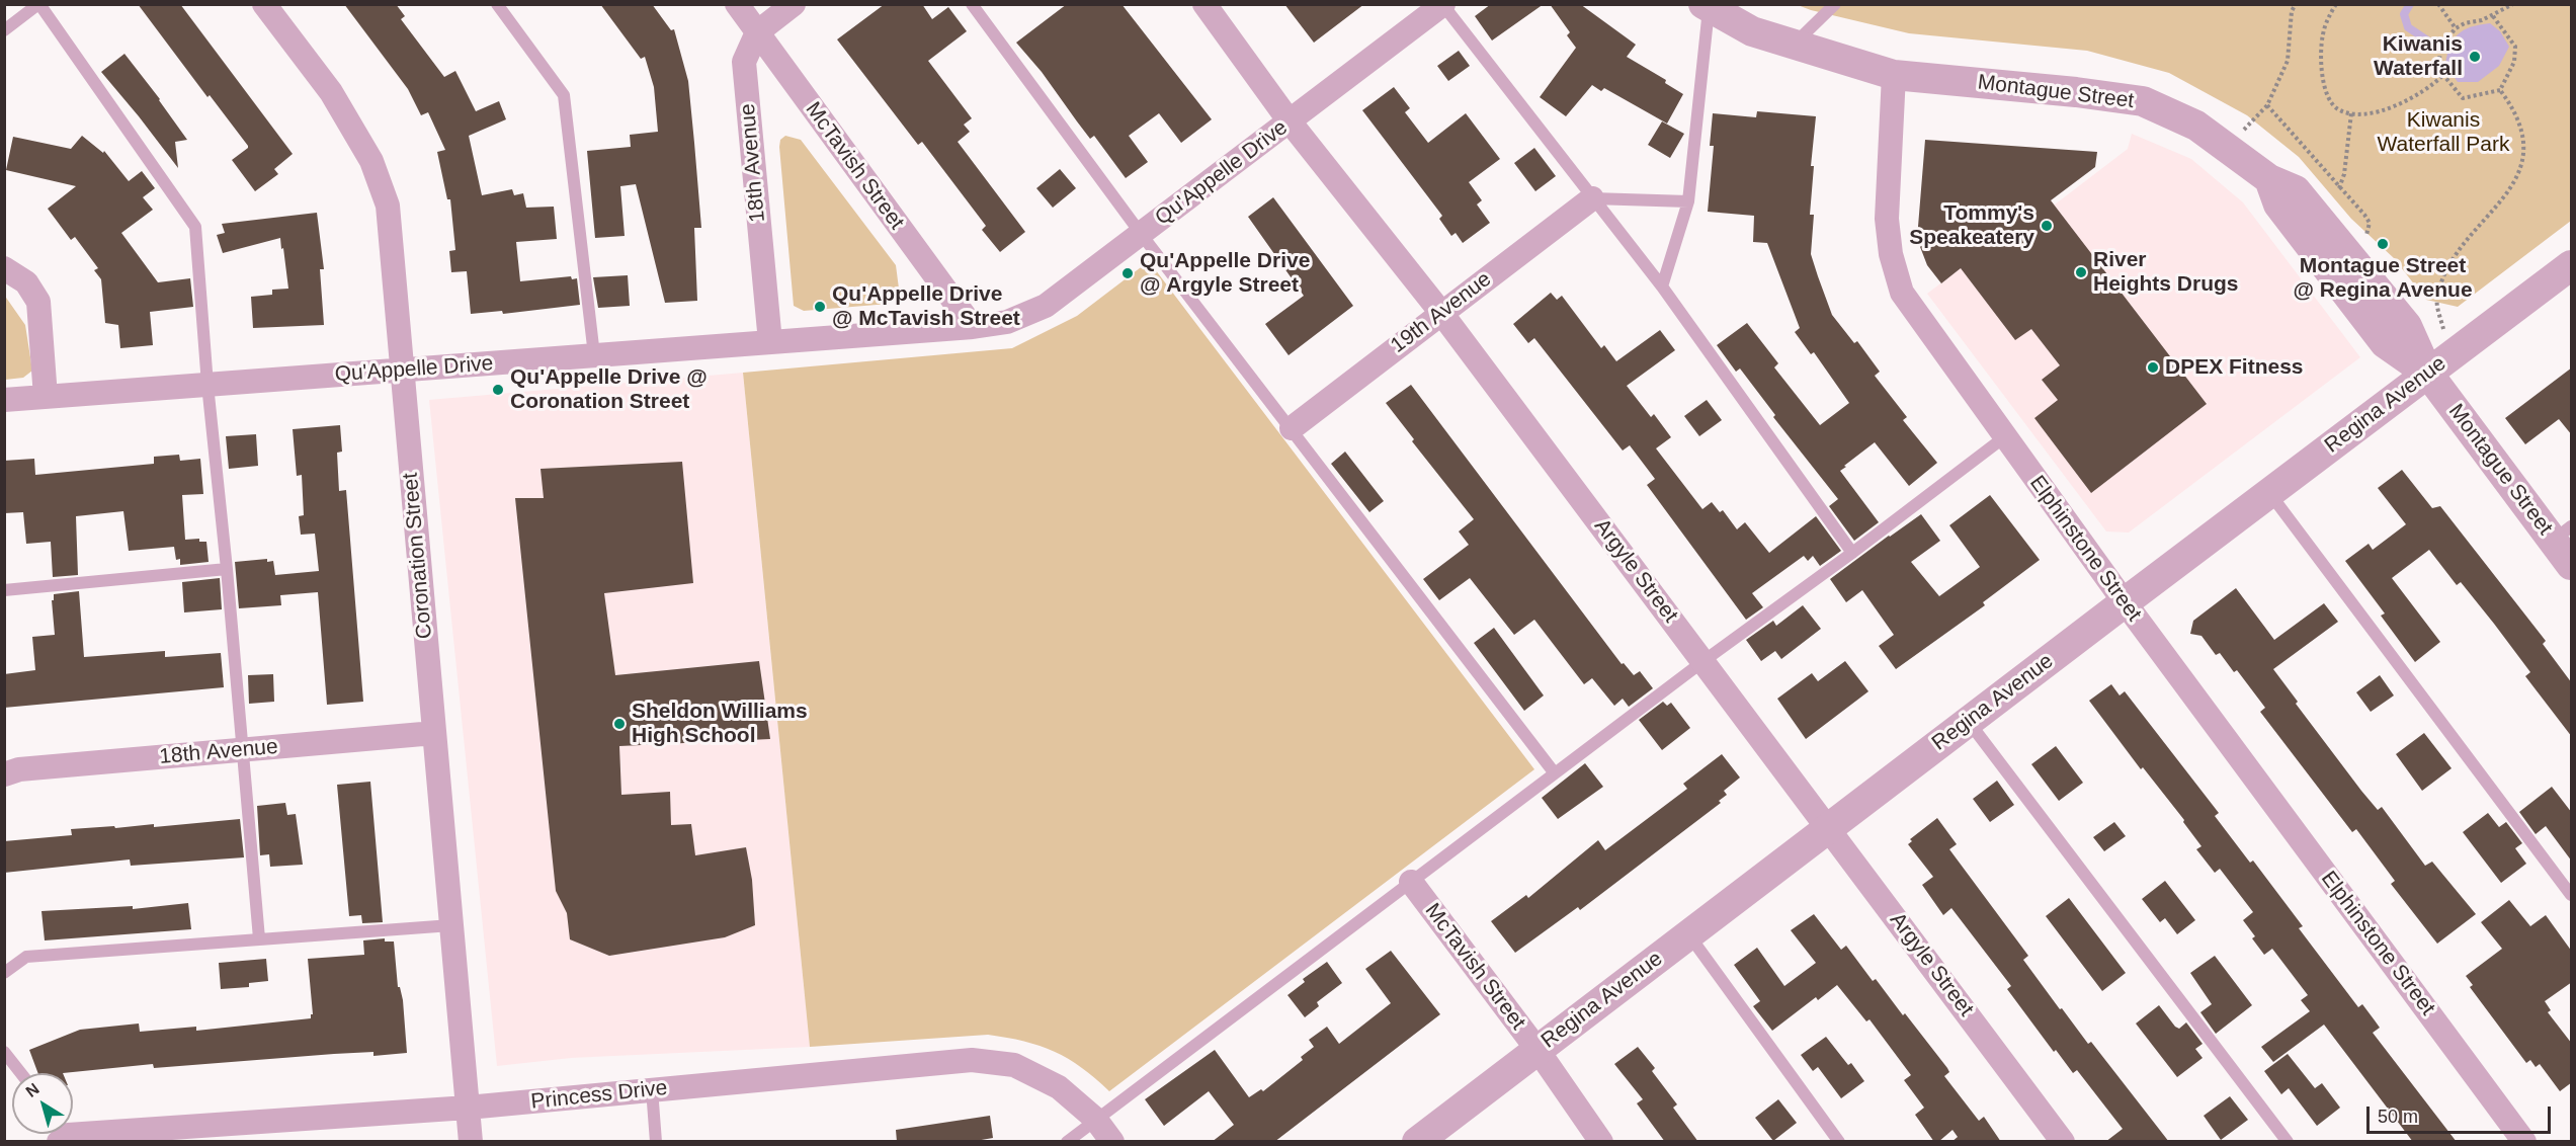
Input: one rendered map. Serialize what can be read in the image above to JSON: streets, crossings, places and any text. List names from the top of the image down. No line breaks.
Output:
{"streets":{"street":["Montague Street","18th Avenue","McTavish Street","Qu'Appelle Drive","19th Avenue","Regina Avenue","Elphinstone Street","Coronation Street","Argyle Street","Princess Drive"]},"crossings":[["Montague Street","Regina Avenue"],["Montague Street","Elphinstone Street"],["18th Avenue","McTavish Street"],["18th Avenue","Qu'Appelle Drive"],["18th Avenue","Coronation Street"],["McTavish Street","Qu'Appelle Drive"],["McTavish Street","Regina Avenue"],["Qu'Appelle Drive","Coronation Street"],["Qu'Appelle Drive","Argyle Street"],["19th Avenue","Argyle Street"],["Regina Avenue","Elphinstone Street"],["Regina Avenue","Argyle Street"],["Coronation Street","Princess Drive"]],"parks":["Kiwanis Waterfall Park"],"places":["Kiwanis Waterfall","Tommy's Speakeatery","Montague Street @ Regina Avenue","River Heights Drugs","Qu'Appelle Drive @ Argyle Street","Qu'Appelle Drive @ McTavish Street","DPEX Fitness","Qu'Appelle Drive @ Coronation Street","Sheldon Williams High School"],"scale_bar":"50 m","north":"top left"}
